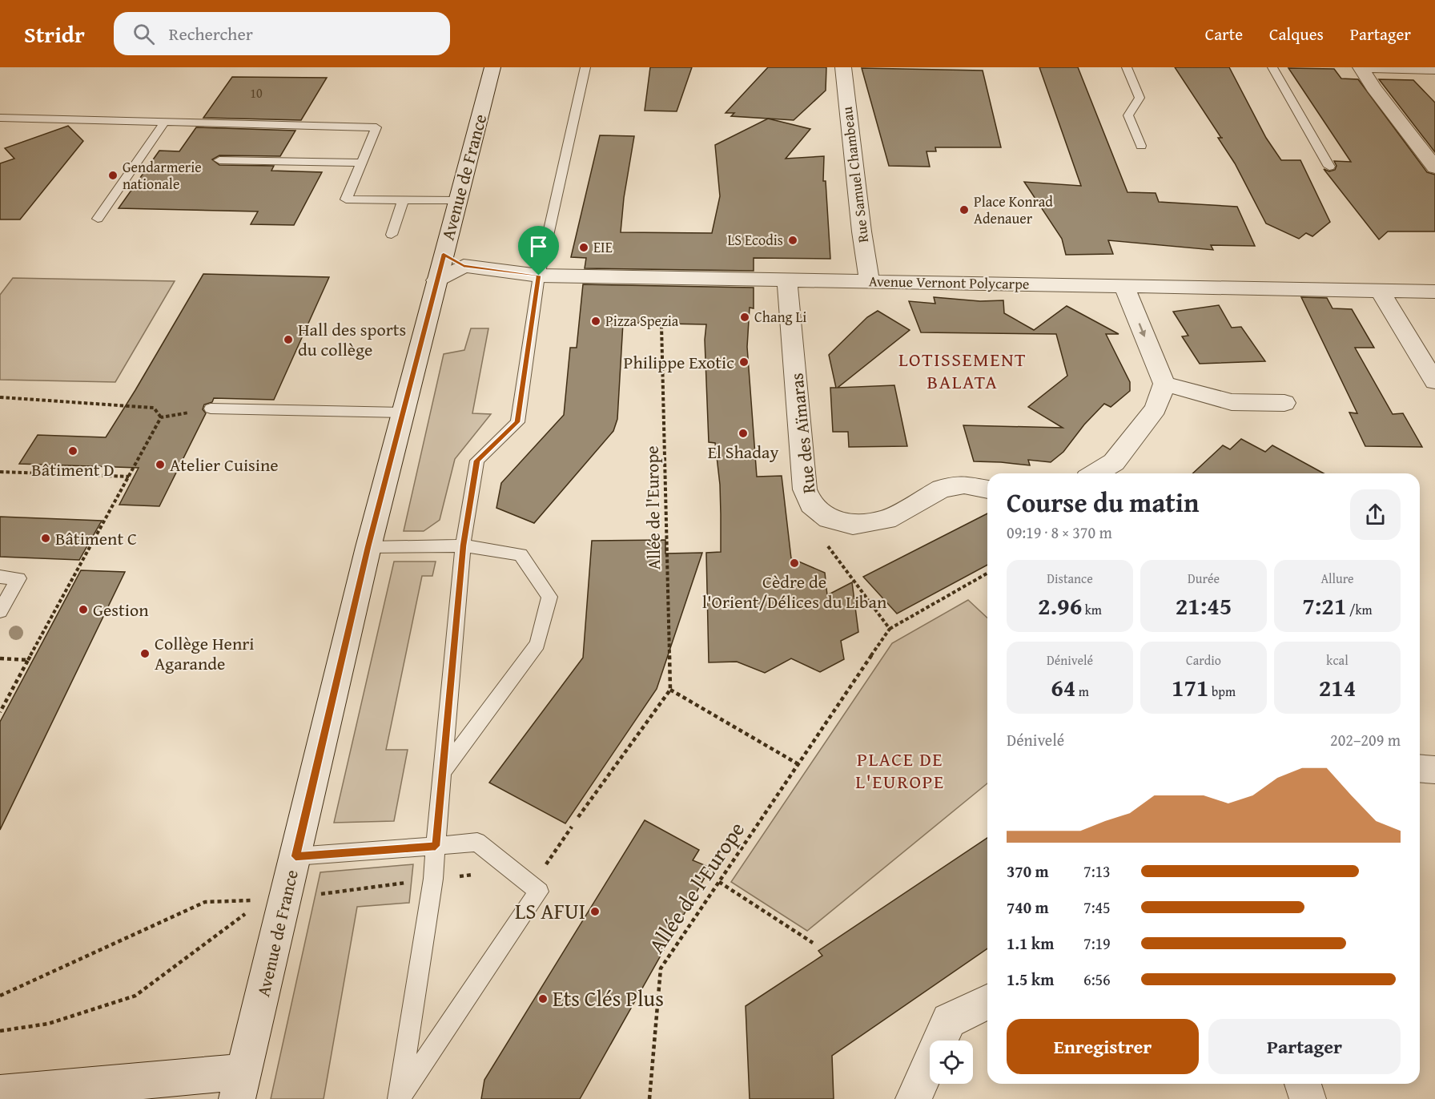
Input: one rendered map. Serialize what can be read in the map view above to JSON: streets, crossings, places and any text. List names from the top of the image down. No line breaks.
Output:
{"streets":{"street":["Rue Samuel Chambeau","Avenue de France","Avenue Vernont Polycarpe","Rue des Aïmaras"],"path":["Allée de l'Europe"]},"crossings":[["Rue Samuel Chambeau","Avenue Vernont Polycarpe"],["Avenue de France","Avenue Vernont Polycarpe"],["Avenue Vernont Polycarpe","Rue des Aïmaras"]],"districts":["LOTISSEMENT BALATA","PLACE DE L'EUROPE"],"places":["Gendarmerie nationale","Place Konrad Adenauer","LS Ecodis","EIE","Chang Li","Pizza Spezia","Hall des sports du collège","Philippe Exotic","El Shaday","Bâtiment D","Atelier Cuisine","Bâtiment C","Cèdre de l'Orient/Délices du Liban","Gestion","Collège Henri Agarande","LS AFUI","Ets Clés Plus"],"house_numbers":["10"],"page":{"header":"Stridr","search":"Rechercher","nav":["Carte","Calques","Partager"],"heading":["Course du matin","09:19 · 8 × 370 m"],"stats":[["Distance","2.96 km"],["Durée","21:45"],["Allure","7:21 /km"],["Dénivelé","64 m"],["Cardio","171 bpm"],["kcal","214"]],"chart":["Dénivelé","202–209 m"],"list":[{"name":"370 m","note":"7:13"},{"name":"740 m","note":"7:45"},{"name":"1.1 km","note":"7:19"},{"name":"1.5 km","note":"6:56"}],"buttons":["Enregistrer","Partager"]}}
